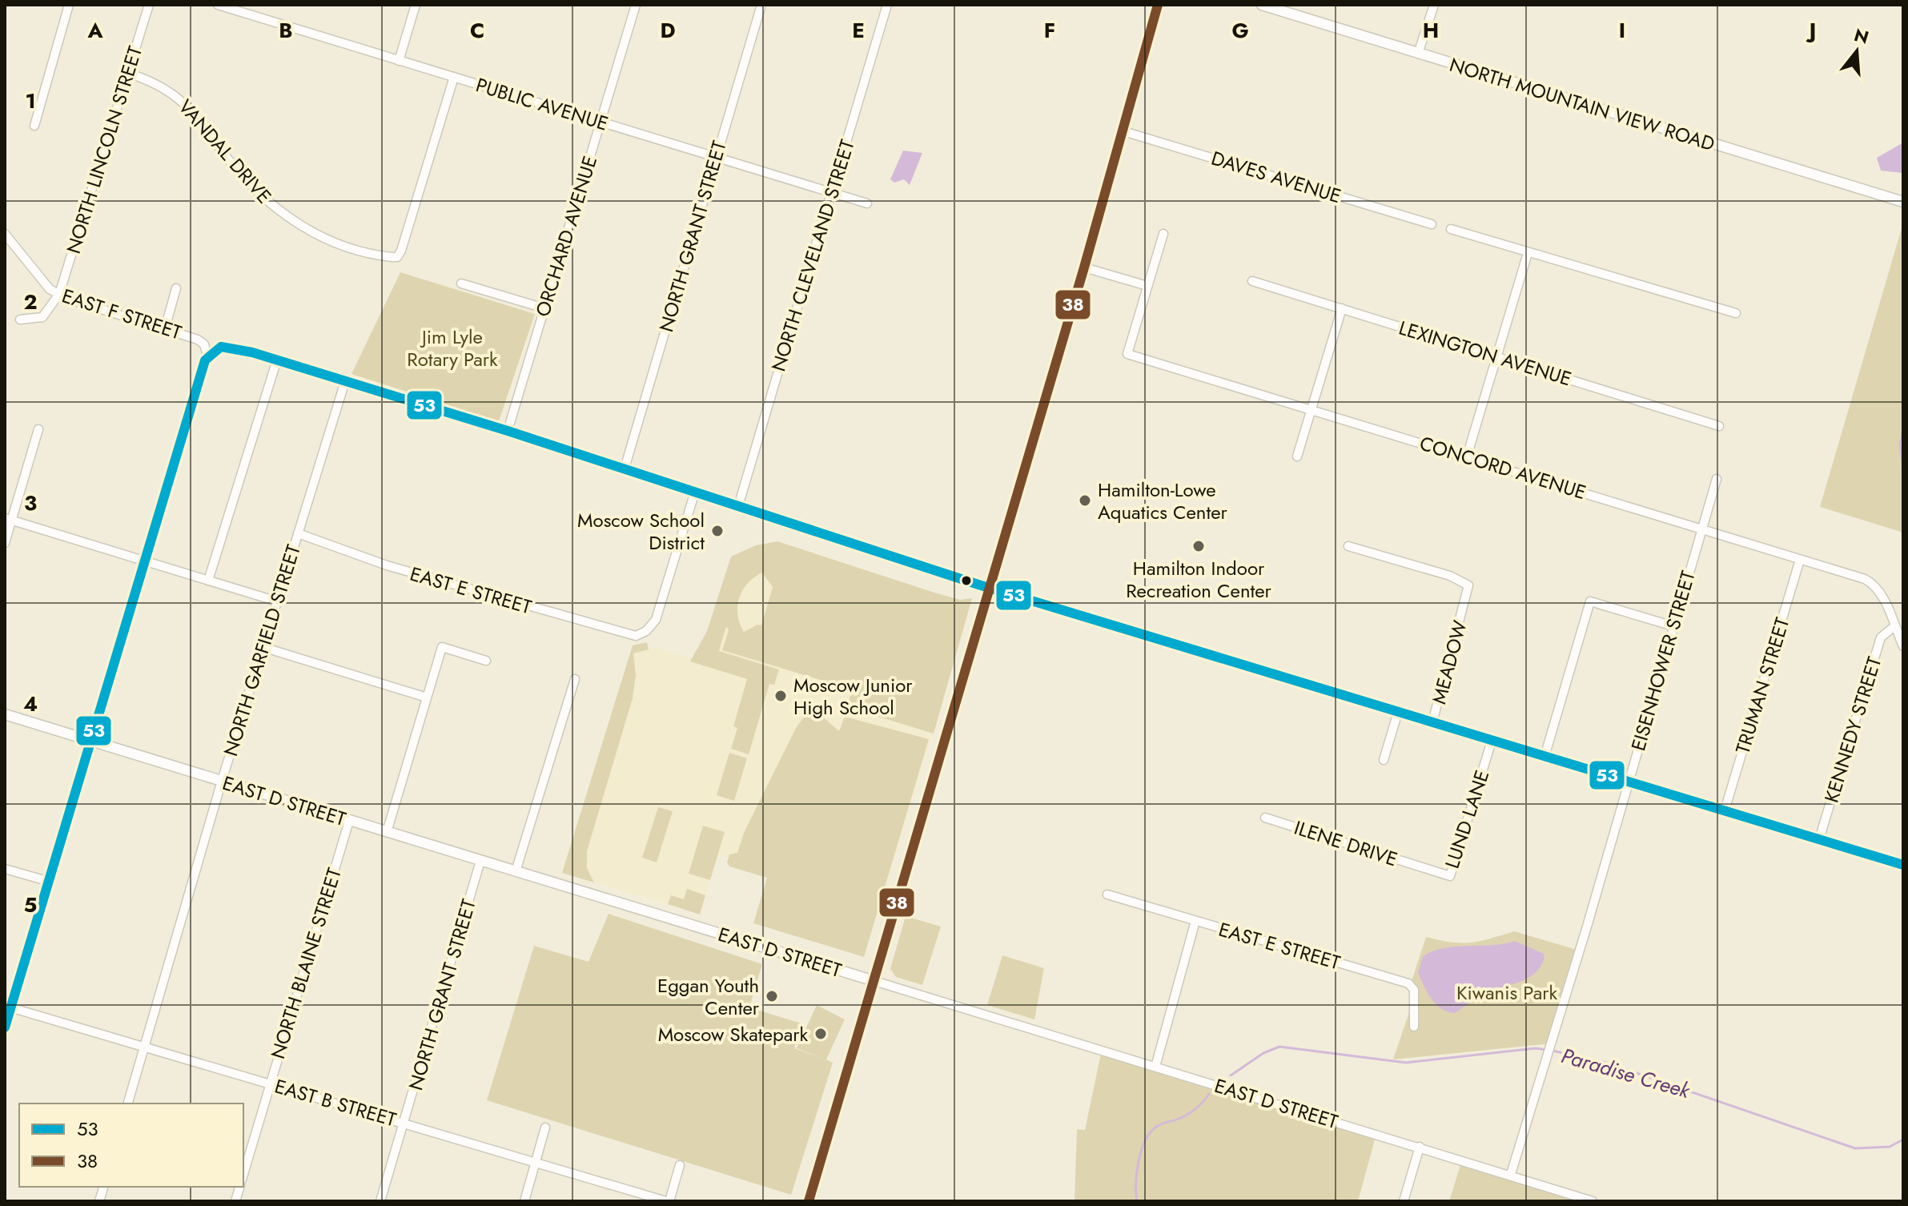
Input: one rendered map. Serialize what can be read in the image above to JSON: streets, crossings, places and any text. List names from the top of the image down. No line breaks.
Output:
{"streets":{"street":["PUBLIC AVENUE","NORTH MOUNTAIN VIEW ROAD","NORTH LINCOLN STREET","VANDAL DRIVE","DAVES AVENUE","ORCHARD AVENUE","NORTH GRANT STREET","NORTH CLEVELAND STREET","EAST F STREET","LEXINGTON AVENUE","CONCORD AVENUE","EAST E STREET","NORTH GARFIELD STREET","EISENHOWER STREET","MEADOW","TRUMAN STREET","KENNEDY STREET","EAST D STREET","LUND LANE","ILENE DRIVE","NORTH BLAINE STREET","EAST B STREET"]},"crossings":[["PUBLIC AVENUE","VANDAL DRIVE"],["PUBLIC AVENUE","ORCHARD AVENUE"],["PUBLIC AVENUE","NORTH GRANT STREET"],["PUBLIC AVENUE","NORTH CLEVELAND STREET"],["NORTH LINCOLN STREET","VANDAL DRIVE"],["NORTH LINCOLN STREET","EAST F STREET"],["NORTH GRANT STREET","EAST D STREET"],["NORTH GRANT STREET","EAST B STREET"],["CONCORD AVENUE","EISENHOWER STREET"],["CONCORD AVENUE","TRUMAN STREET"],["CONCORD AVENUE","KENNEDY STREET"],["EAST E STREET","NORTH GARFIELD STREET"],["NORTH GARFIELD STREET","EAST D STREET"],["NORTH GARFIELD STREET","EAST B STREET"],["EISENHOWER STREET","EAST D STREET"],["EAST D STREET","NORTH BLAINE STREET"],["LUND LANE","ILENE DRIVE"],["NORTH BLAINE STREET","EAST B STREET"]],"water":["Paradise Creek"],"parks":["Jim Lyle Rotary Park","Kiwanis Park"],"places":["Hamilton-Lowe Aquatics Center","Moscow School District","Hamilton Indoor Recreation Center","Moscow Junior High School","Eggan Youth Center","Moscow Skatepark"],"lines":["transit line 38","transit line 53"],"legend":["53","38"],"north":"top","grid":{"columns":["A","B","C","D","E","F","G","H","I","J"],"rows":["1","2","3","4","5"]}}
